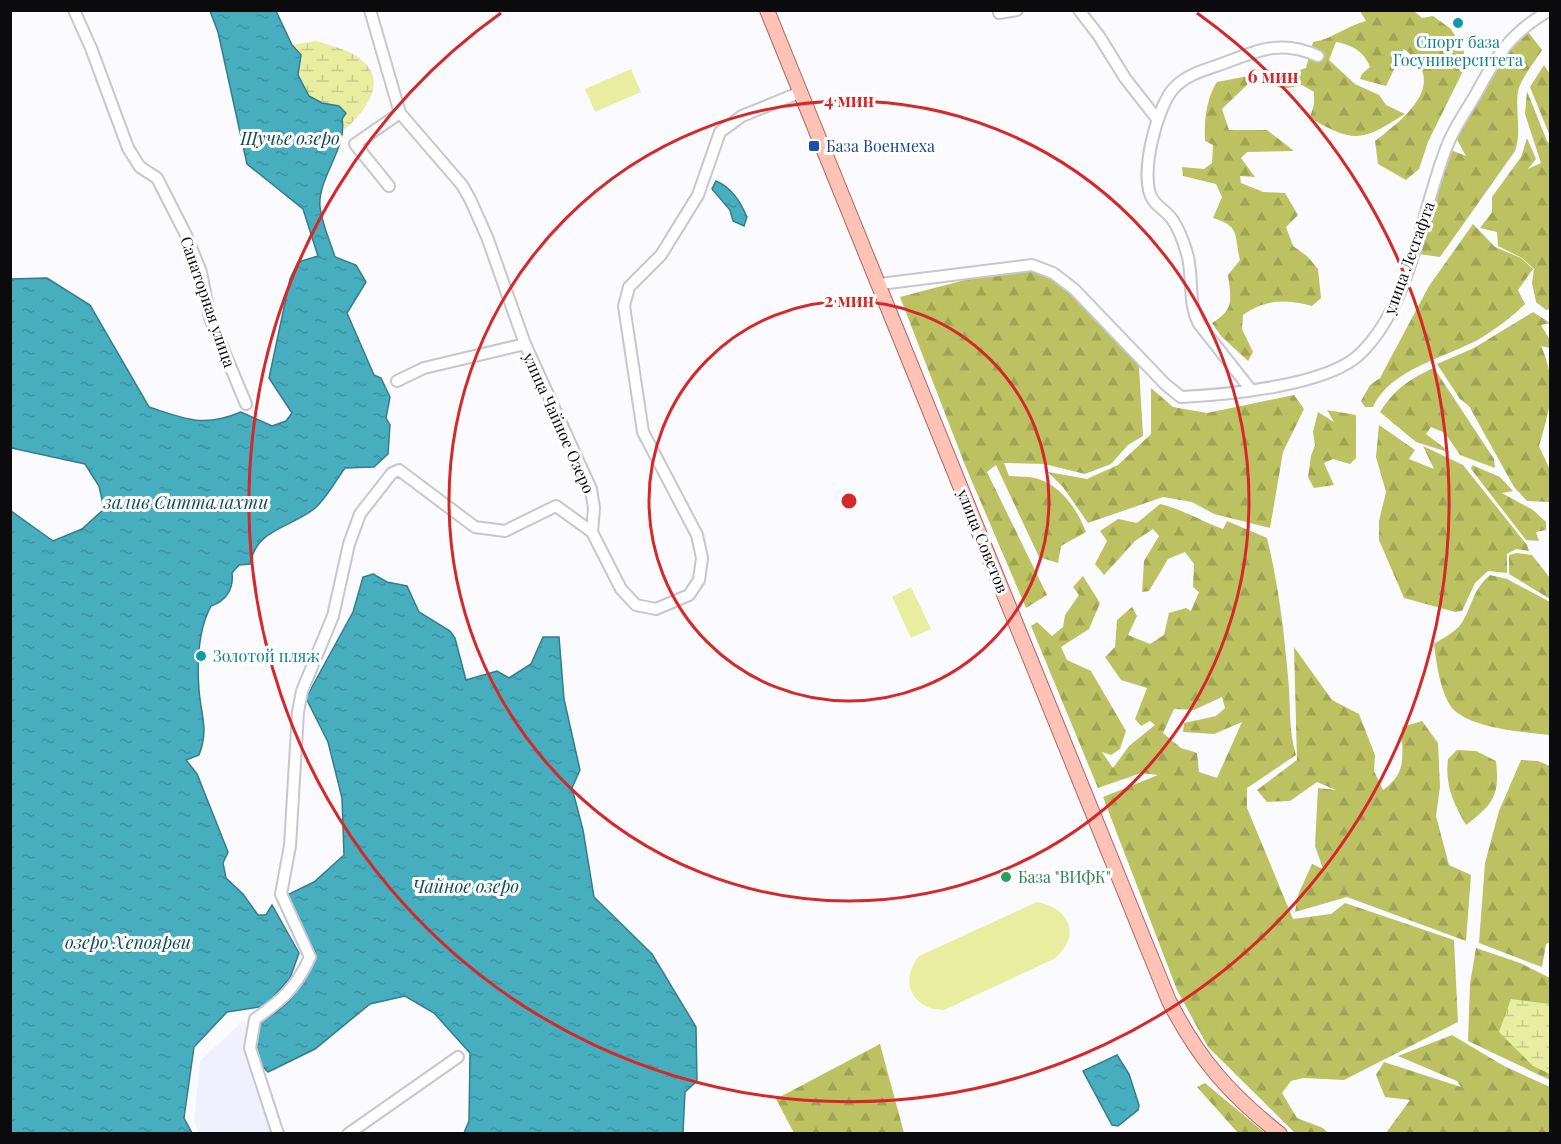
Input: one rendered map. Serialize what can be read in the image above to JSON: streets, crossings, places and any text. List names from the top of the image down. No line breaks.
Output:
{"streets":{"main road":["улица Советов"],"street":["улица Лесгафта","Санаторная улица","улица Чайное Озеро"]},"crossings":[["улица Лесгафта","улица Советов"]],"water":["Щучье озеро","залив Ситталахти","Чайное озеро","озеро Хепоярви"],"places":{"other":["Спорт база Госуниверситета","Золотой пляж","База \"ВИФК\""],"transit":["База Военмеха"]},"rings":["6 мин","4 мин","2 мин"]}
